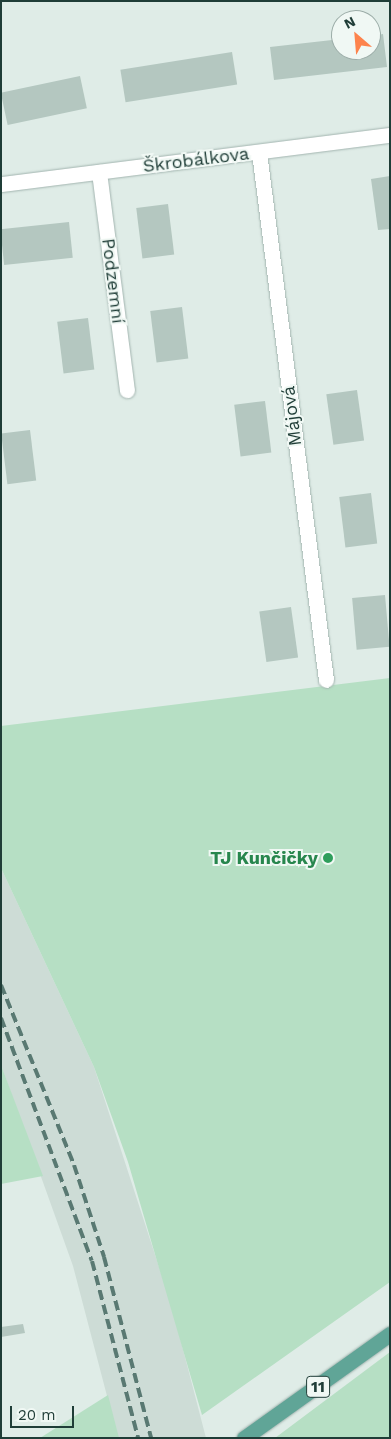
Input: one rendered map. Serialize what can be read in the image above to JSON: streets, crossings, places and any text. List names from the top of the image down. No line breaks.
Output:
{"streets":{"main road":["11"],"street":["Škrobálkova","Podzemní","Májová"]},"crossings":[["Škrobálkova","Podzemní"],["Škrobálkova","Májová"]],"places":["TJ Kunčičky"],"scale_bar":"20 m","north":"top left"}
